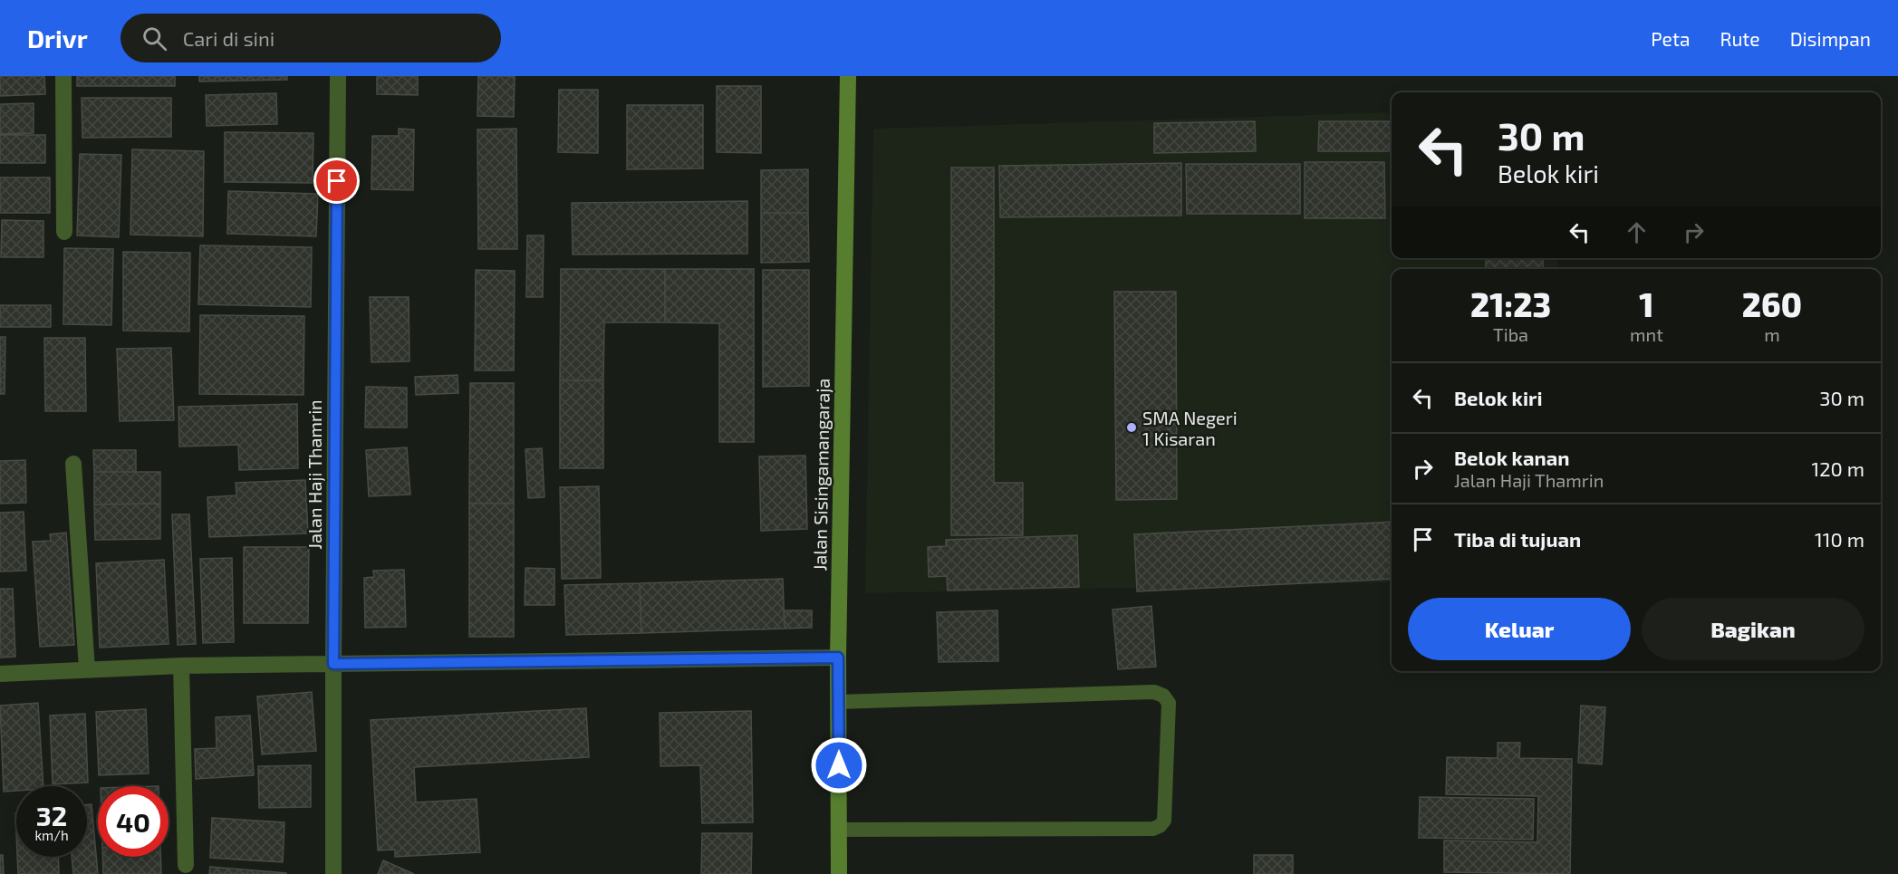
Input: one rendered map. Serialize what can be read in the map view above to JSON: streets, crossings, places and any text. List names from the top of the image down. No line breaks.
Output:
{"streets":{"street":["Jalan Haji Thamrin","Jalan Sisingamangaraja"]},"places":["SMA Negeri 1 Kisaran"],"page":{"header":"Drivr","search":"Cari di sini","nav":["Peta","Rute","Disimpan"],"turn":["30 m","Belok kiri"],"eta":["21:23","Tiba","1","mnt","260","m"],"list":[{"name":"Belok kiri","value":"30 m"},{"name":"Belok kanan","note":"Jalan Haji Thamrin","value":"120 m"},{"name":"Tiba di tujuan","value":"110 m"}],"buttons":["Keluar","Bagikan"],"speed":"32 km/h","limit":"40"}}
